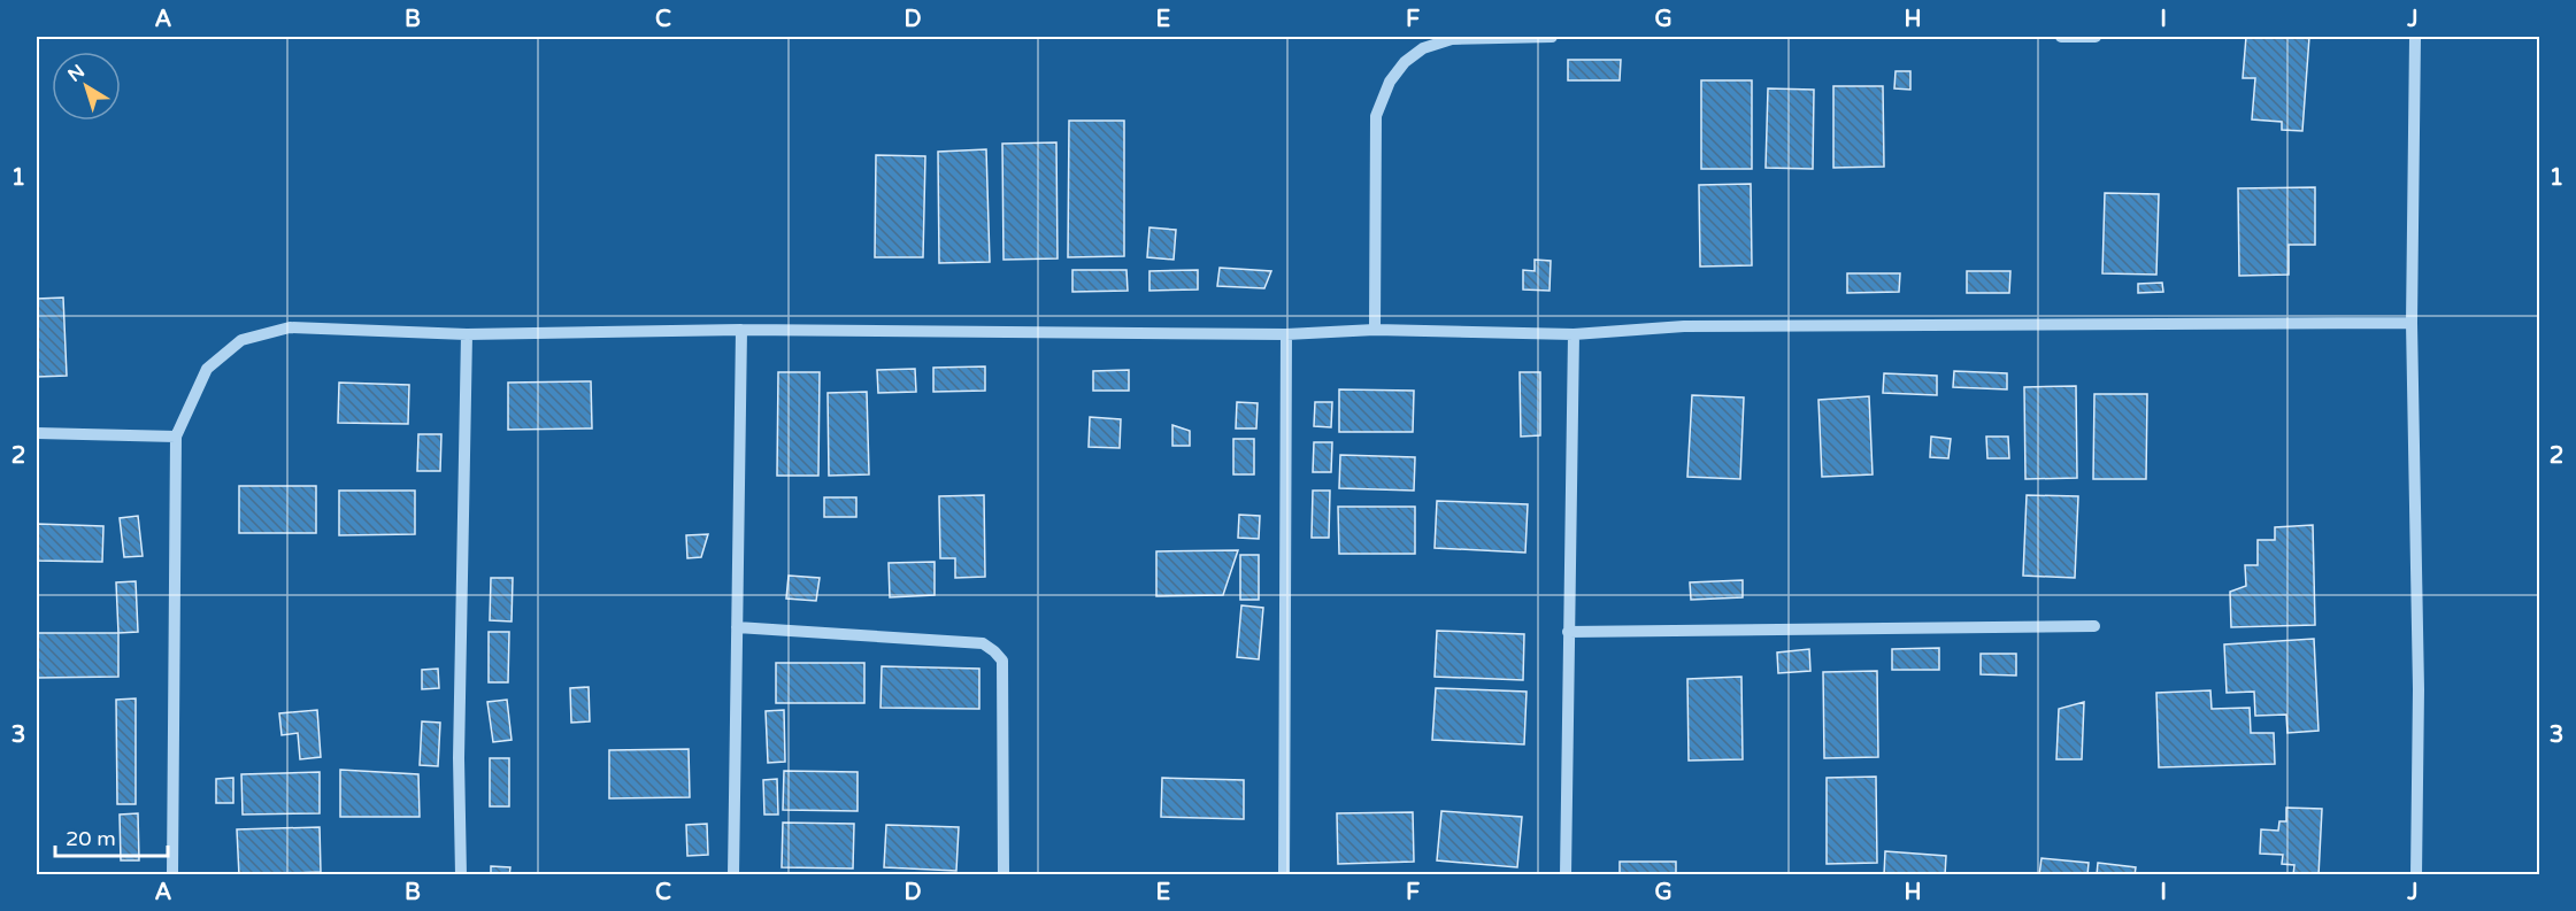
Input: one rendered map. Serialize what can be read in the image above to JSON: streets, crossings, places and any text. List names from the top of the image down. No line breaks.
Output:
{"scale_bar":"20 m","north":"top left","grid":{"columns":["A","B","C","D","E","F","G","H","I","J"],"rows":["1","2","3"]}}
